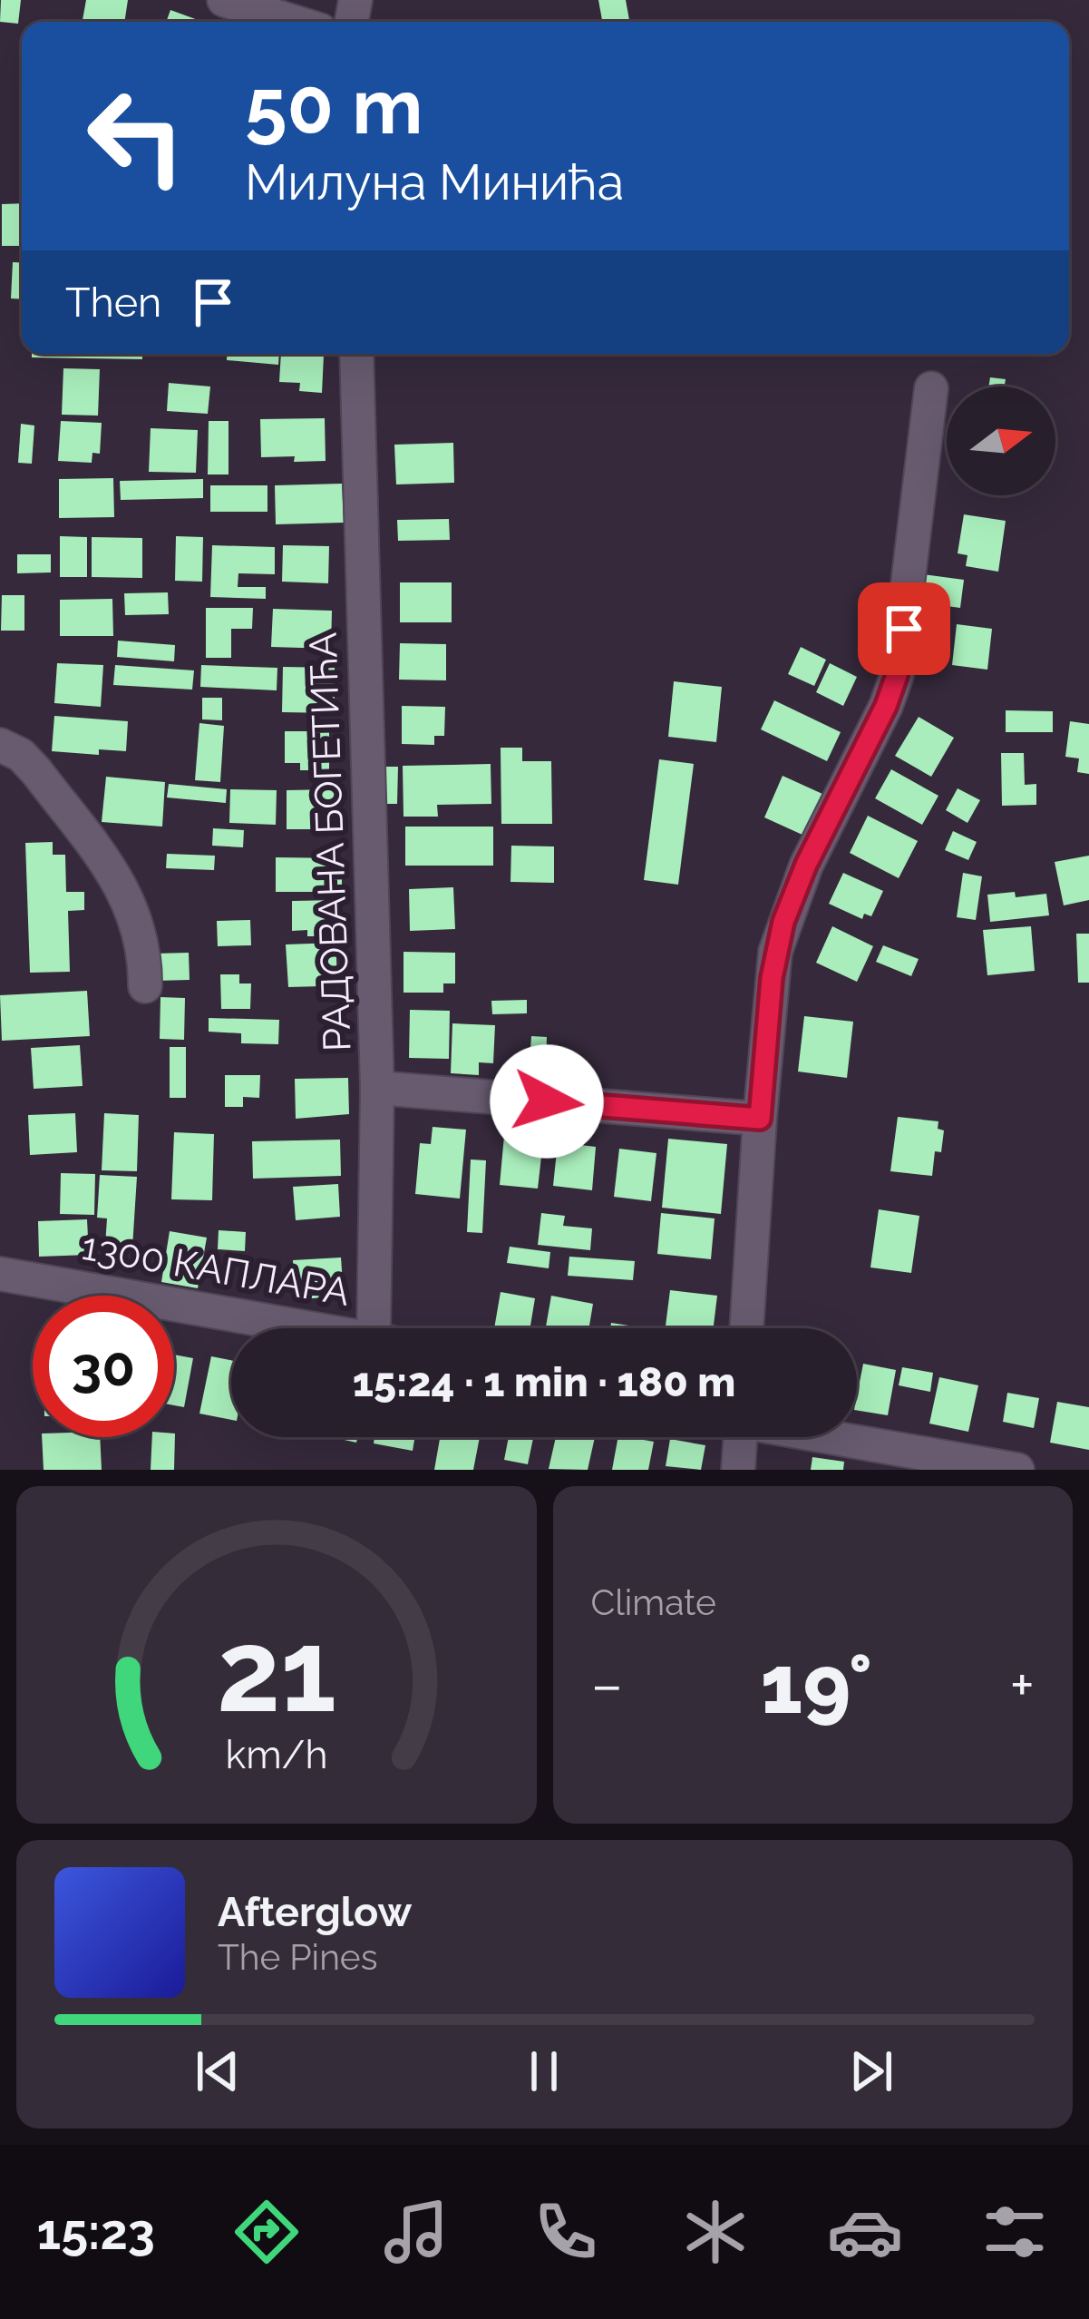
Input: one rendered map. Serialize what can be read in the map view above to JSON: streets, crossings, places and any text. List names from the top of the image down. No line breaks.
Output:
{"streets":{"street":["РАДОВАНА БОГЕТИЋА","1300 КАПЛАРА"]},"north":"right","page":{"turn":["50 m","Милуна Минића"],"then":"Then","limit":"30","trip":"15:24 · 1 min · 180 m","tile":"Climate","heat":["−","19°","+"],"song":["Afterglow","The Pines"],"tabs":"15:23","gauge":["21","km/h"]}}
